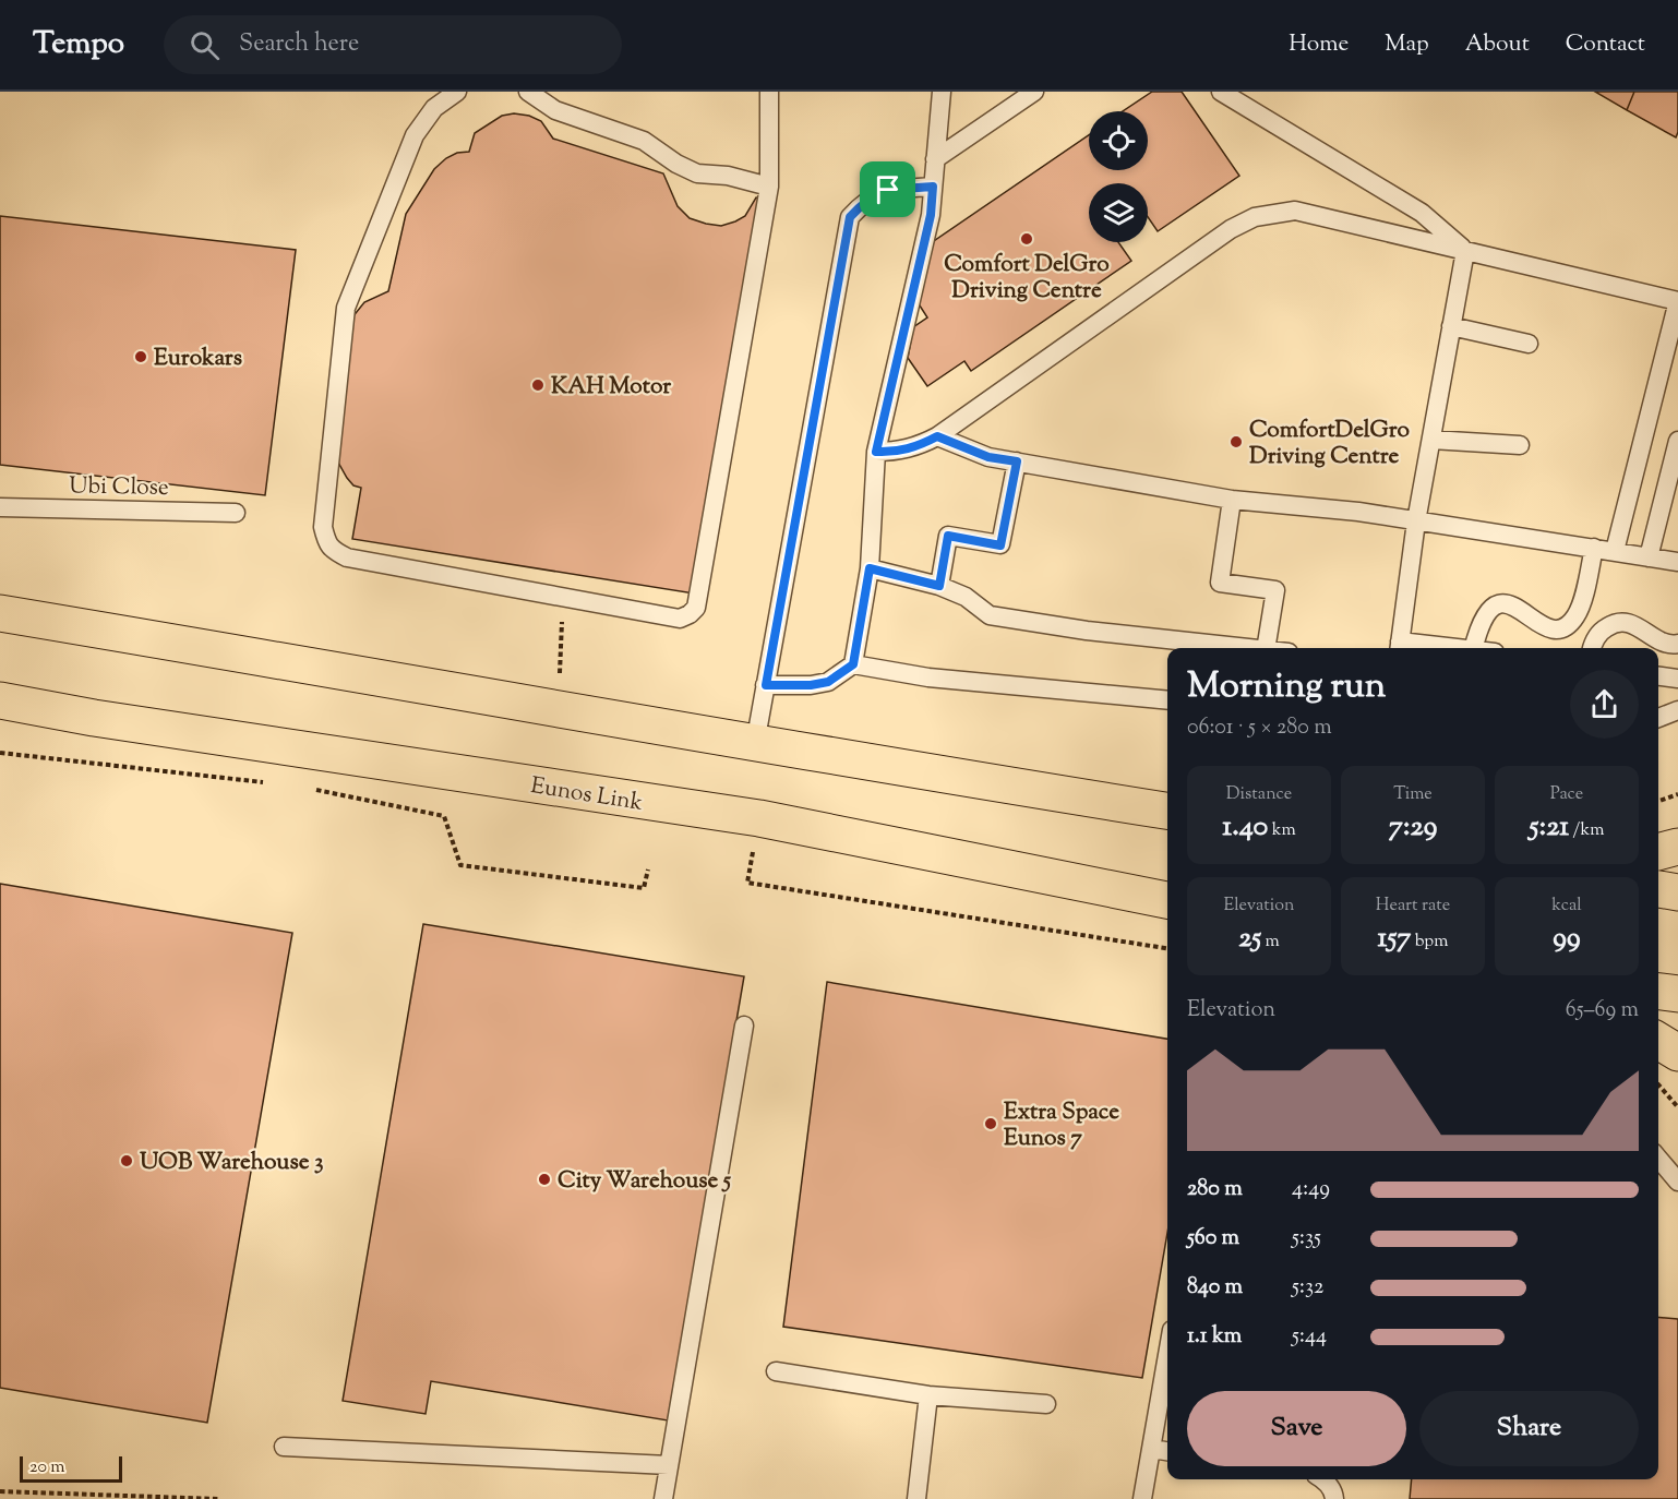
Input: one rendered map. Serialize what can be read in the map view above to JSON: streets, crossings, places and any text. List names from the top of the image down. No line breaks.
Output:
{"streets":{"highway":["Eunos Link"],"lane":["Ubi Close"]},"places":["Comfort DelGro Driving Centre","Eurokars","KAH Motor","ComfortDelGro Driving Centre","Extra Space Eunos 7","UOB Warehouse 3","City Warehouse 5"],"scale_bar":"20 m","page":{"header":"Tempo","search":"Search here","nav":["Home","Map","About","Contact"],"heading":["Morning run","06:01 · 5 × 280 m"],"stats":[["Distance","1.40 km"],["Time","7:29"],["Pace","5:21 /km"],["Elevation","25 m"],["Heart rate","157 bpm"],["kcal","99"]],"chart":["Elevation","65–69 m"],"list":[{"name":"280 m","note":"4:49"},{"name":"560 m","note":"5:35"},{"name":"840 m","note":"5:32"},{"name":"1.1 km","note":"5:44"}],"buttons":["Save","Share"],"scale":"20 m"}}
